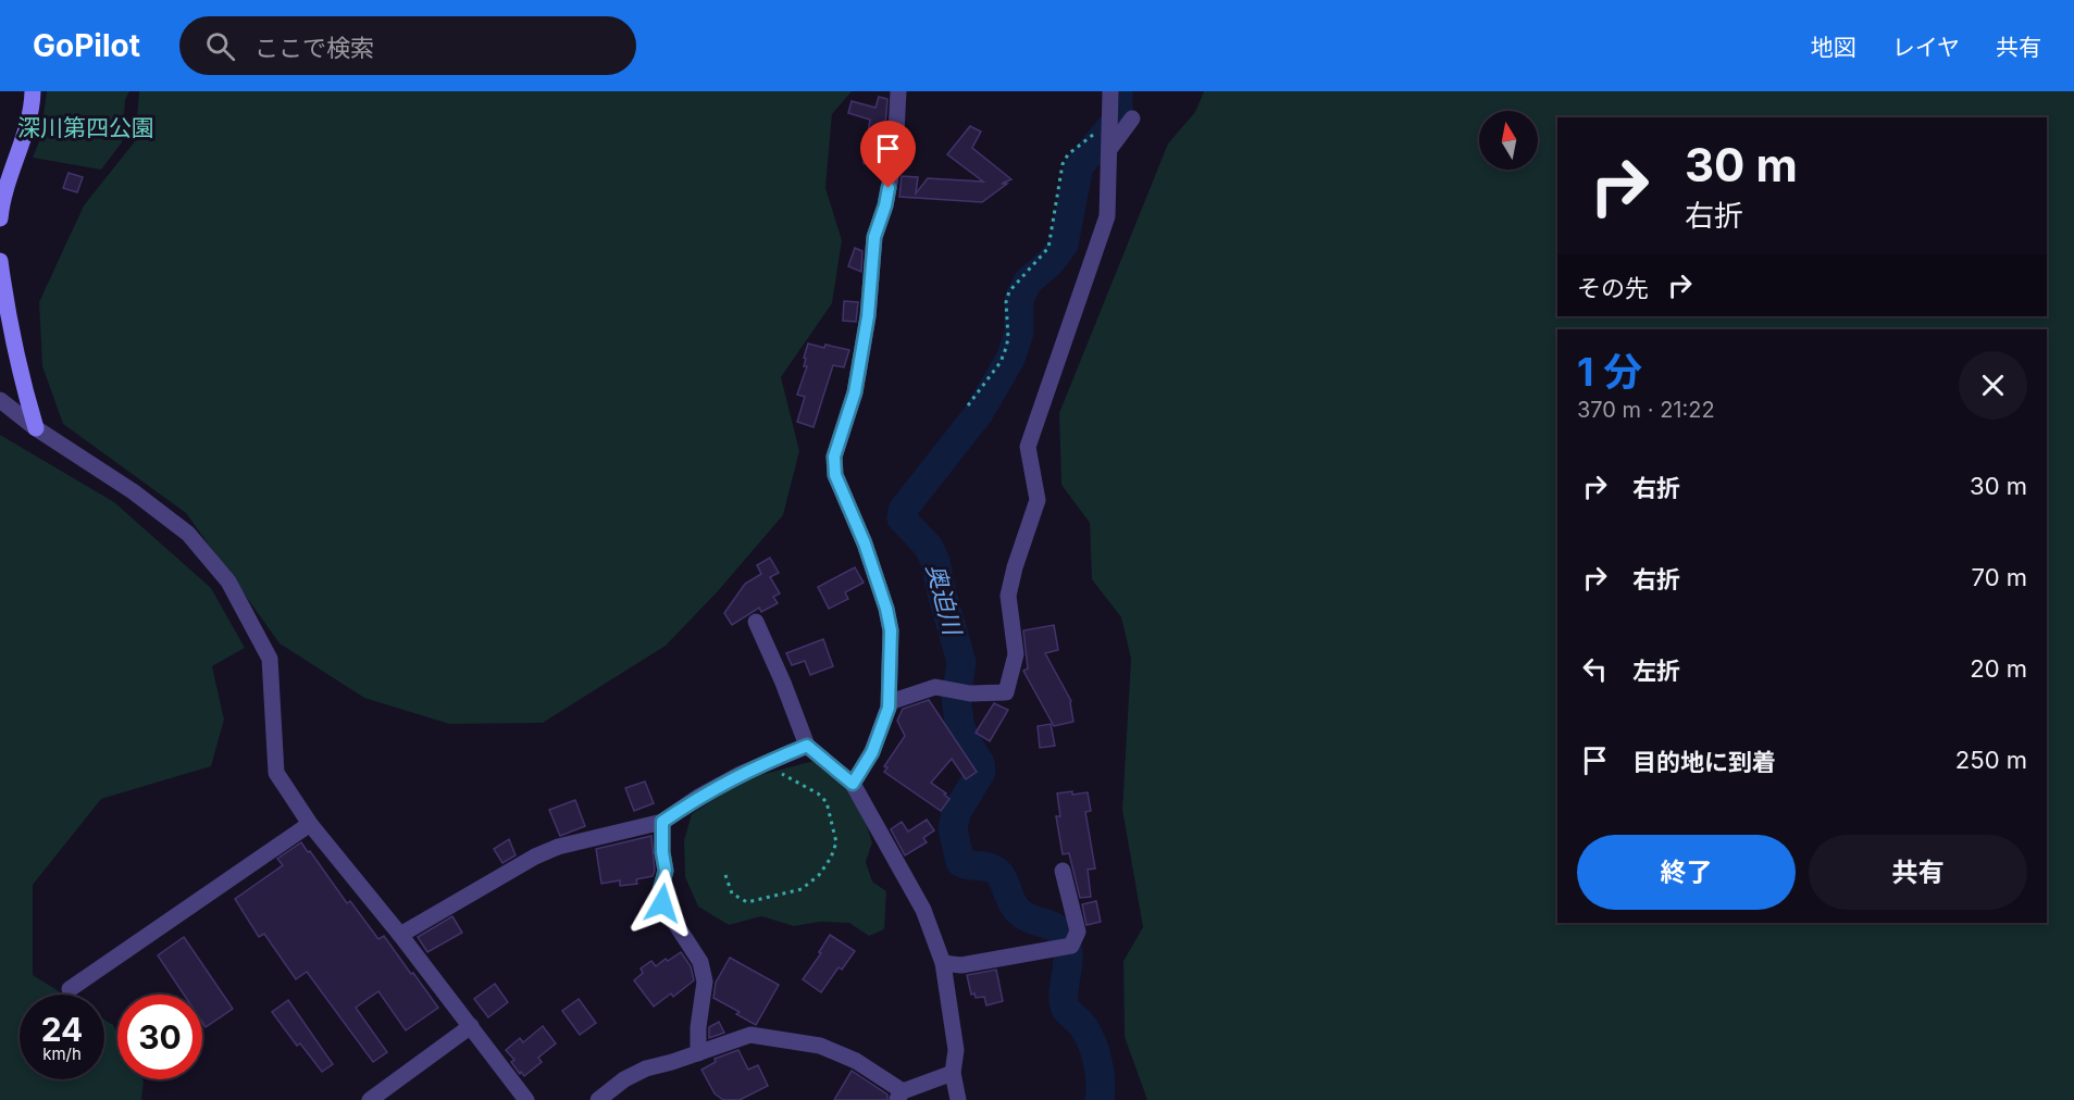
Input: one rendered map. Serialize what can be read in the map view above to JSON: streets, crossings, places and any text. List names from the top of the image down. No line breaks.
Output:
{"water":["奥迫川"],"parks":["深川第四公園"],"north":"top","page":{"header":"GoPilot","search":"ここで検索","nav":["地図","レイヤ","共有"],"turn":["30 m","右折"],"then":"その先","heading":["1 分","370 m · 21:22"],"list":[{"name":"右折","value":"30 m"},{"name":"右折","value":"70 m"},{"name":"左折","value":"20 m"},{"name":"目的地に到着","value":"250 m"}],"buttons":["終了","共有"],"speed":"24 km/h","limit":"30"}}
